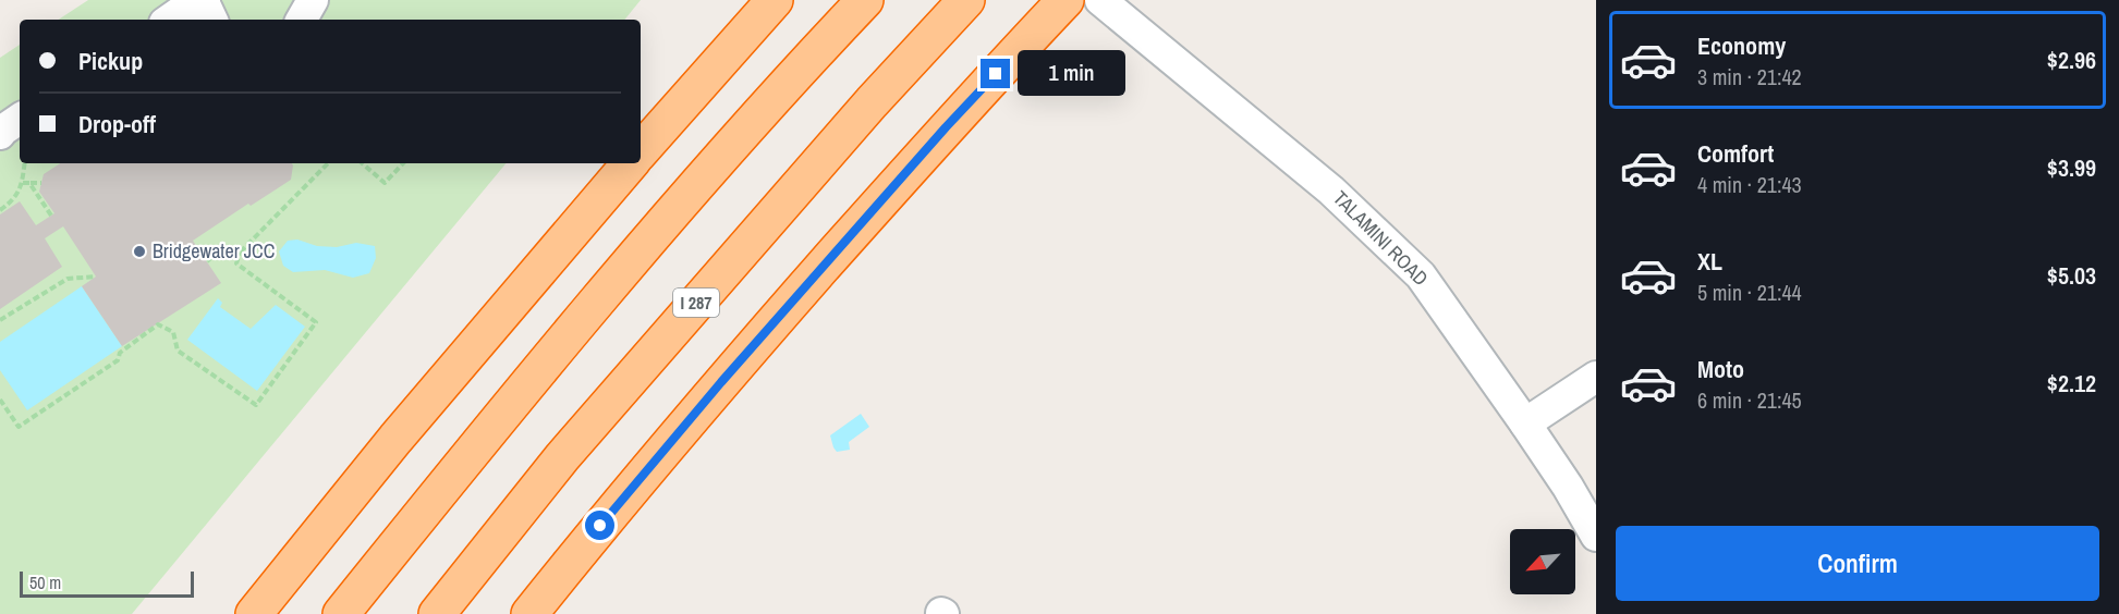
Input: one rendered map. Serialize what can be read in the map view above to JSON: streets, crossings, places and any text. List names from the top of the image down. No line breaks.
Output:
{"streets":{"highway":["I 287"],"street":["TALAMINI ROAD"]},"places":["Bridgewater JCC"],"scale_bar":"50 m","north":"bottom left","page":{"list":[{"name":"Economy","note":"3 min · 21:42","value":"$2.96"},{"name":"Comfort","note":"4 min · 21:43","value":"$3.99"},{"name":"XL","note":"5 min · 21:44","value":"$5.03"},{"name":"Moto","note":"6 min · 21:45","value":"$2.12"}],"banner":["Pickup","Drop-off"],"bubble":"1 min","buttons":"Confirm","scale":"50 m"}}
